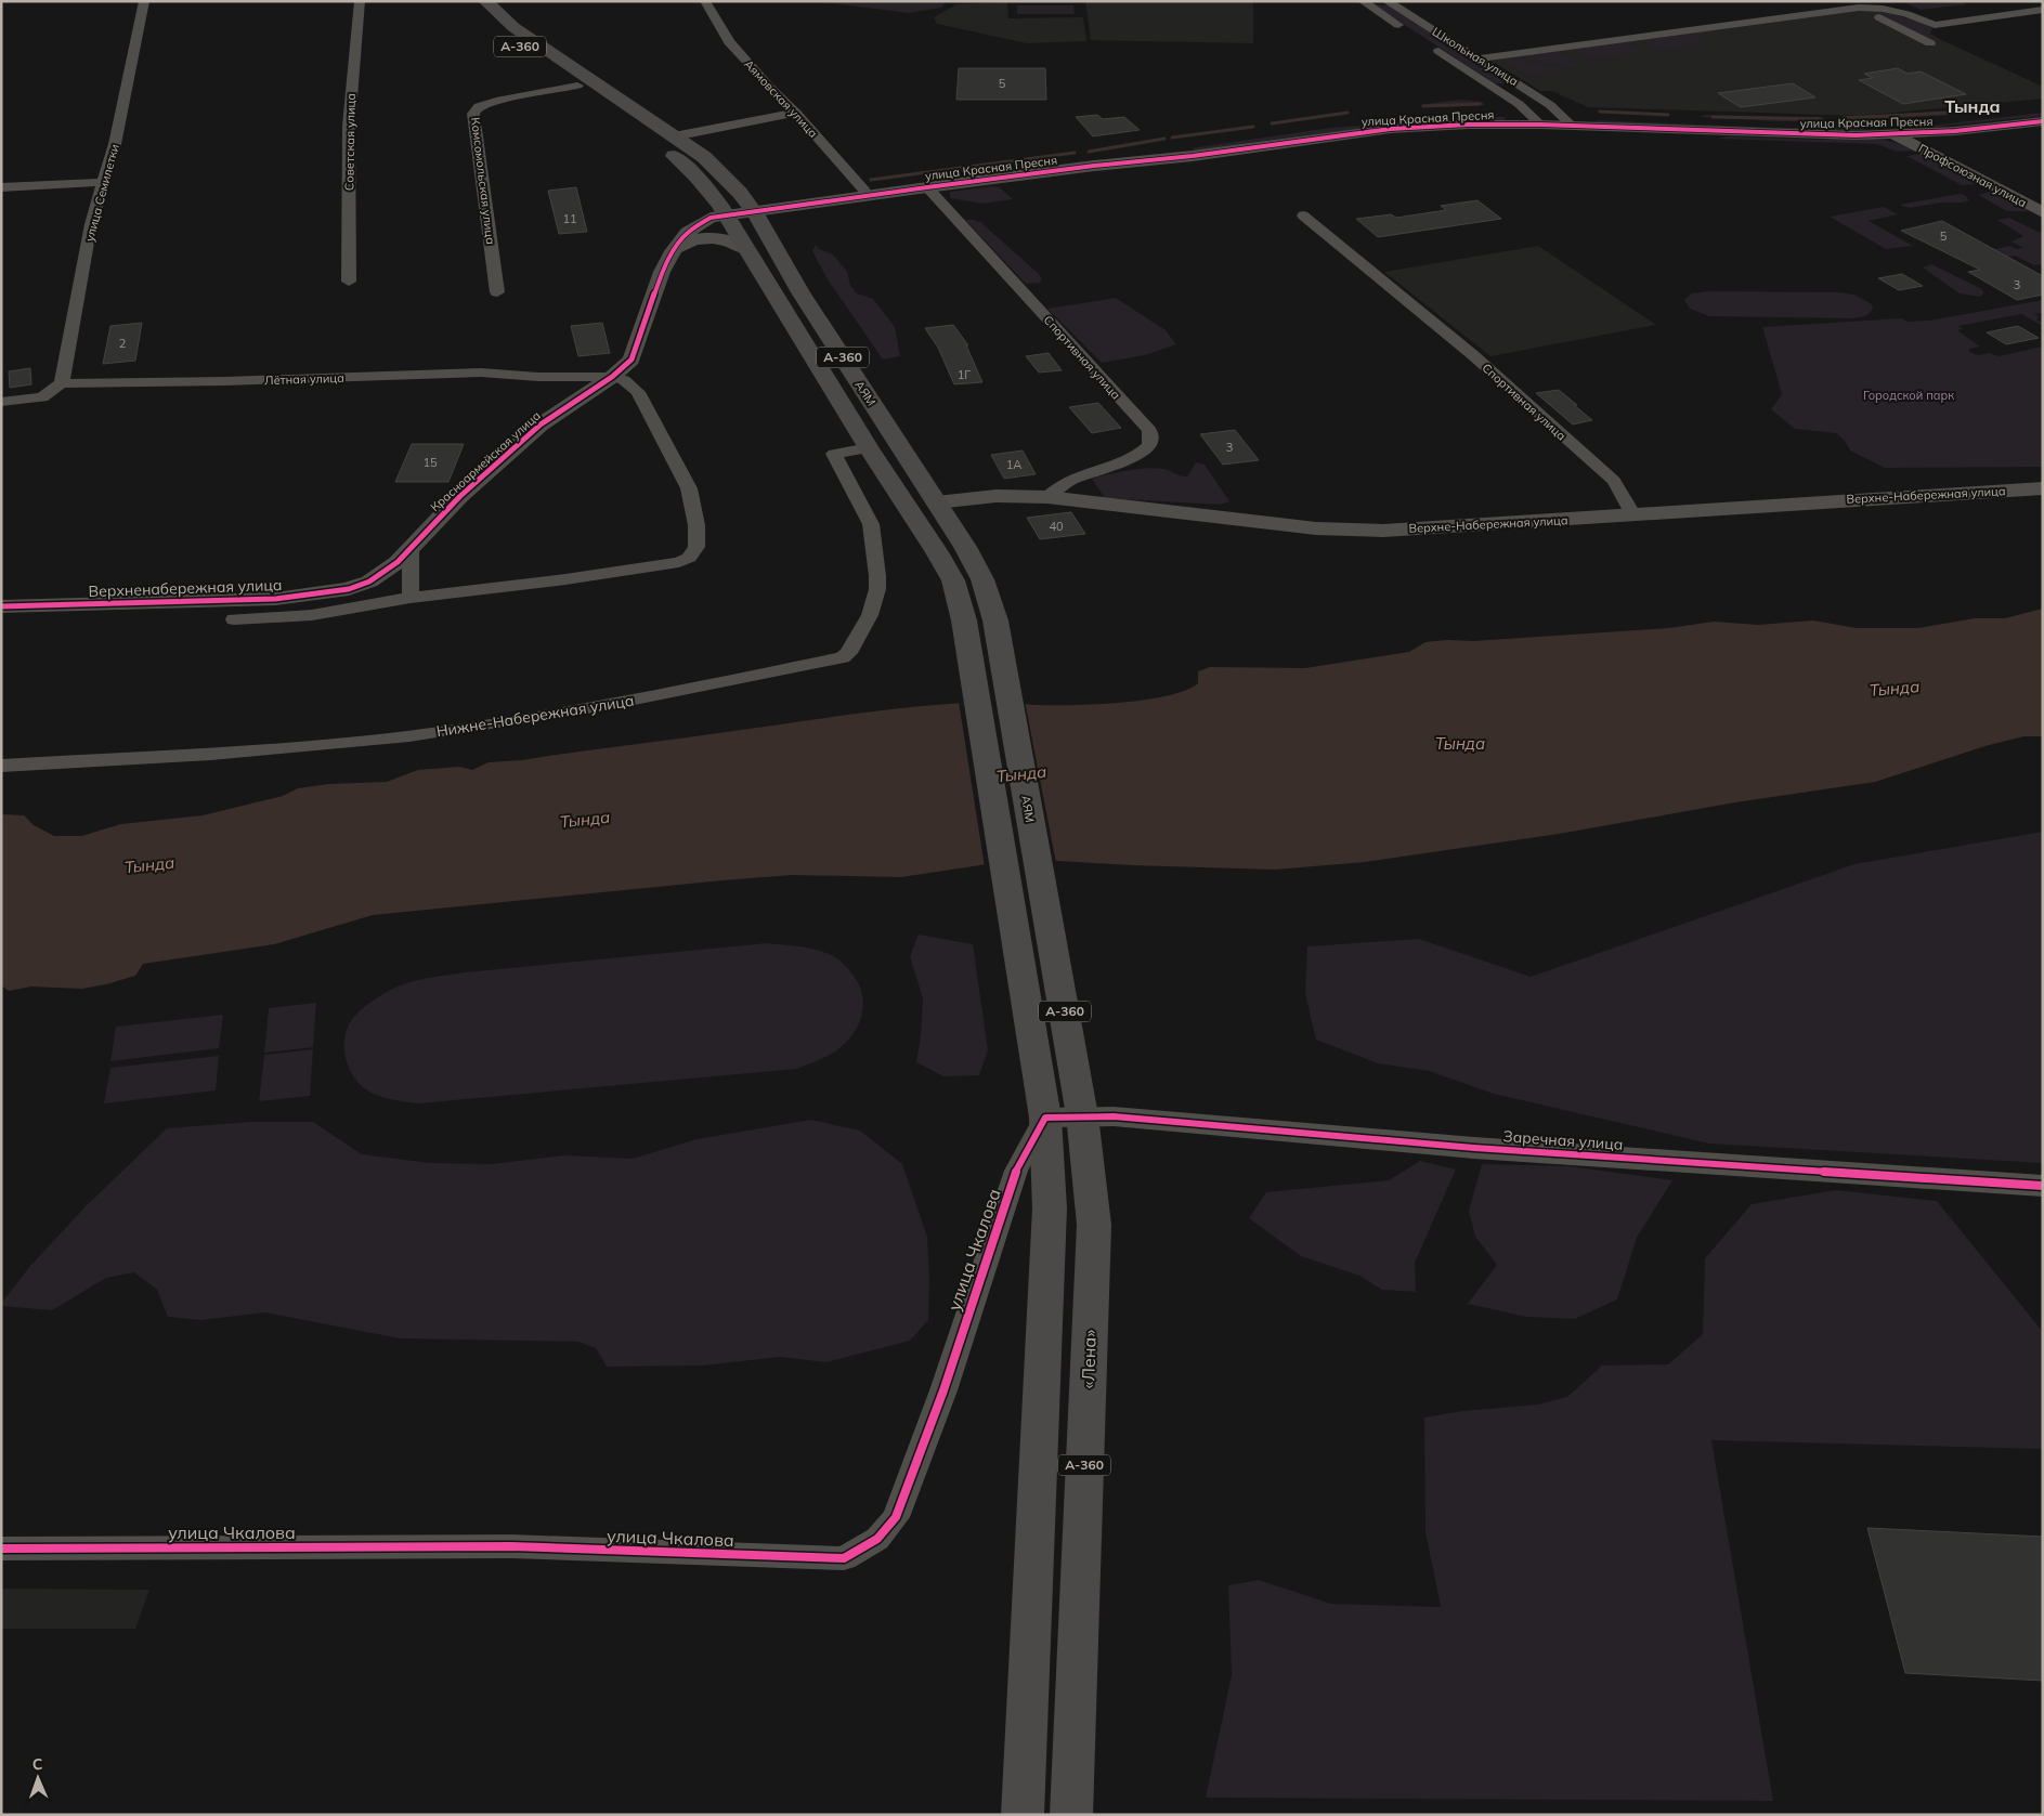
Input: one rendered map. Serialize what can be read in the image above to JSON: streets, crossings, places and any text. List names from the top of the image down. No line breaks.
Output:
{"streets":{"highway":["А-360","АЯМ","«Лена»"],"street":["Школьная улица","Аямовская улица","улица Красная Пресня","Советская улица","Профсоюзная улица","Комсомольская улица","улица Семилетки","Спортивная улица","Лётная улица","Красноармейская улица","Верхне-Набережная улица","Верхненабережная улица","Нижне-Набережная улица","Заречная улица","улица Чкалова"]},"crossings":[["А-360","АЯМ"],["А-360","Заречная улица"],["А-360","улица Чкалова"],["Школьная улица","улица Красная Пресня"],["Аямовская улица","улица Красная Пресня"],["улица Красная Пресня","Профсоюзная улица"],["улица Красная Пресня","Спортивная улица"],["улица Красная Пресня","АЯМ"],["улица Красная Пресня","Красноармейская улица"],["Комсомольская улица","АЯМ"],["улица Семилетки","Лётная улица"],["Спортивная улица","Верхне-Набережная улица"],["Лётная улица","Красноармейская улица"],["АЯМ","Красноармейская улица"],["АЯМ","Верхне-Набережная улица"],["АЯМ","Нижне-Набережная улица"],["АЯМ","Заречная улица"],["АЯМ","улица Чкалова"],["АЯМ","«Лена»"],["Красноармейская улица","Верхненабережная улица"],["Заречная улица","улица Чкалова"],["Заречная улица","«Лена»"]],"districts":["Тында"],"water":["Тында"],"parks":["Городской парк"],"house_numbers":["5","11","5","3","2","1Г","3","15","1А","40"],"north":"top"}
